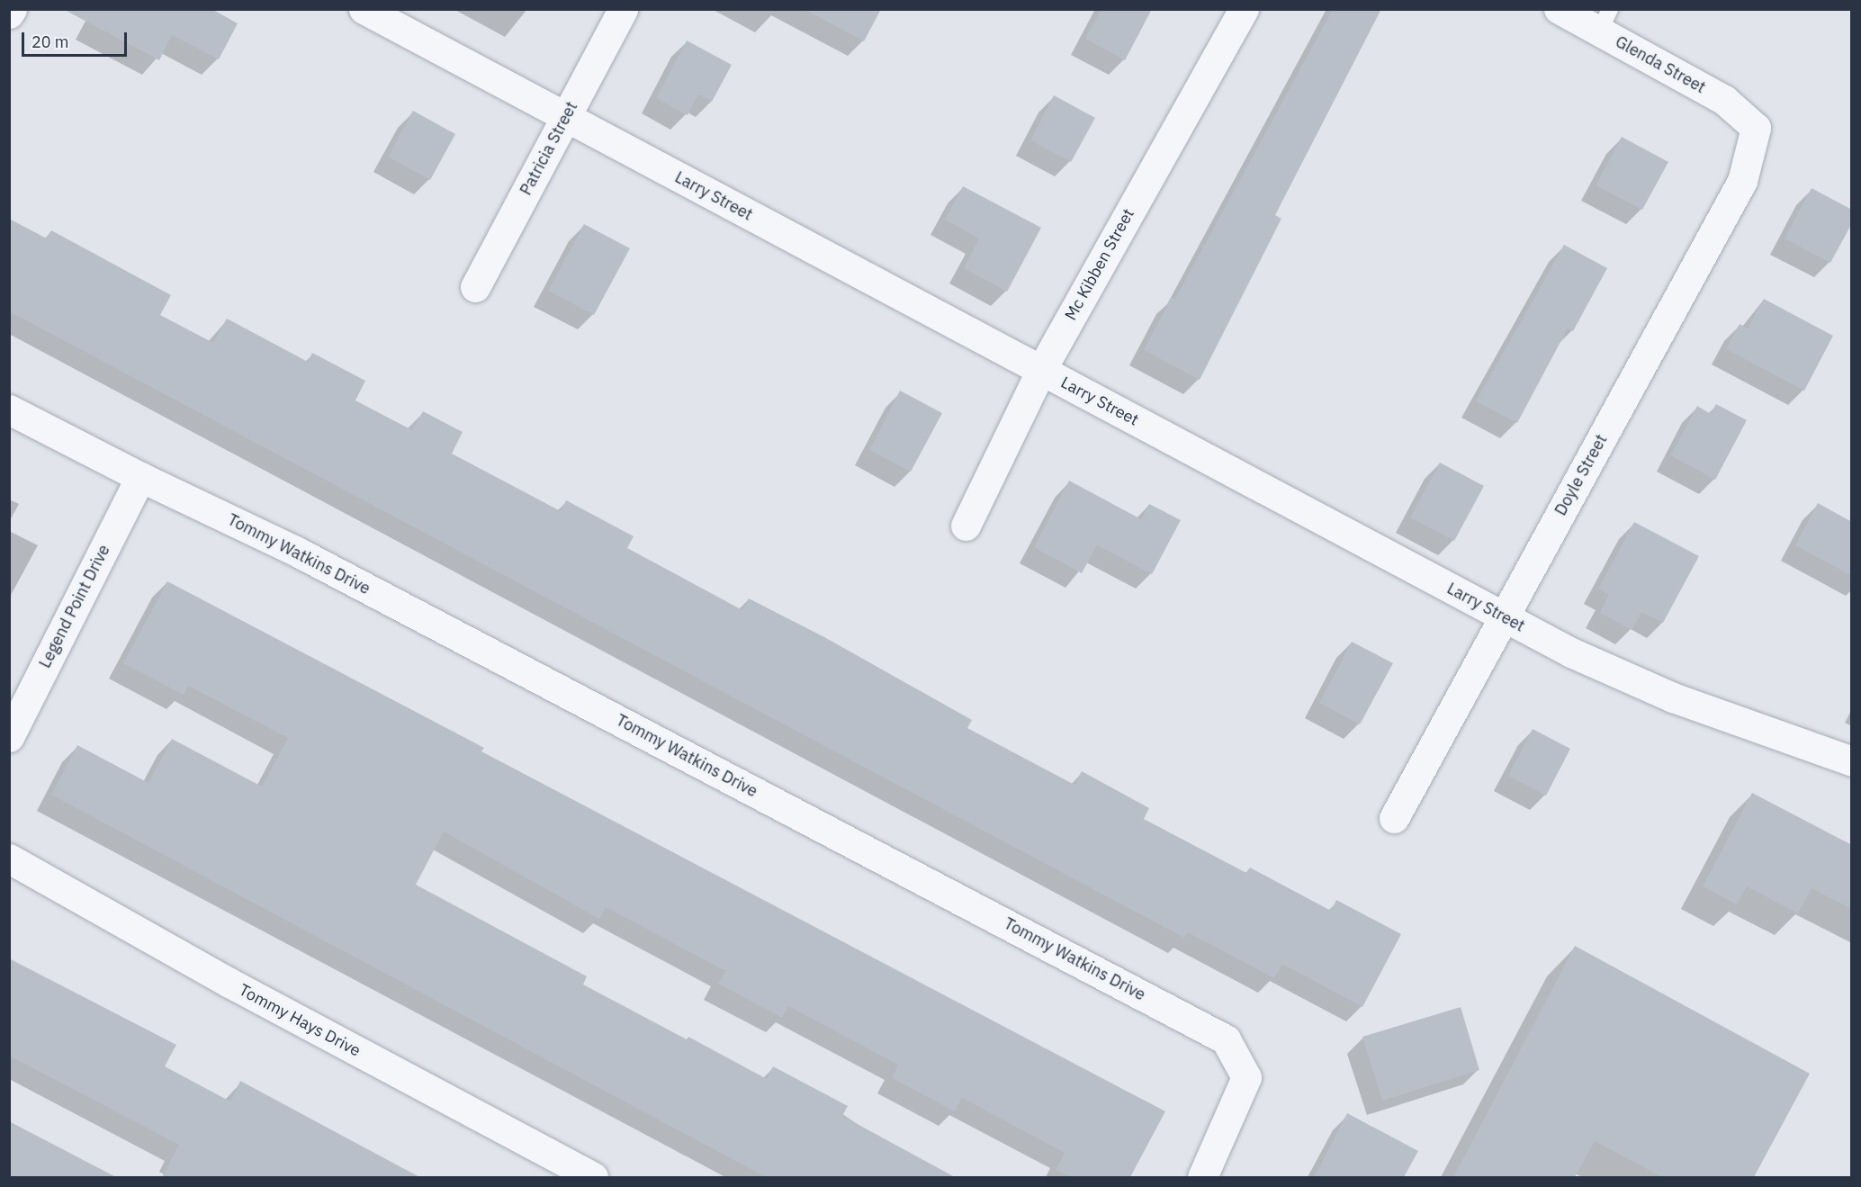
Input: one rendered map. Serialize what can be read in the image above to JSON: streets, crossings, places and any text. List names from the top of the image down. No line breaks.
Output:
{"streets":{"street":["Glenda Street","Patricia Street","Larry Street","Mc Kibben Street","Doyle Street","Tommy Watkins Drive","Legend Point Drive","Tommy Hays Drive"]},"crossings":[["Glenda Street","Doyle Street"],["Patricia Street","Larry Street"],["Larry Street","Mc Kibben Street"],["Larry Street","Doyle Street"],["Tommy Watkins Drive","Legend Point Drive"]],"scale_bar":"20 m"}
